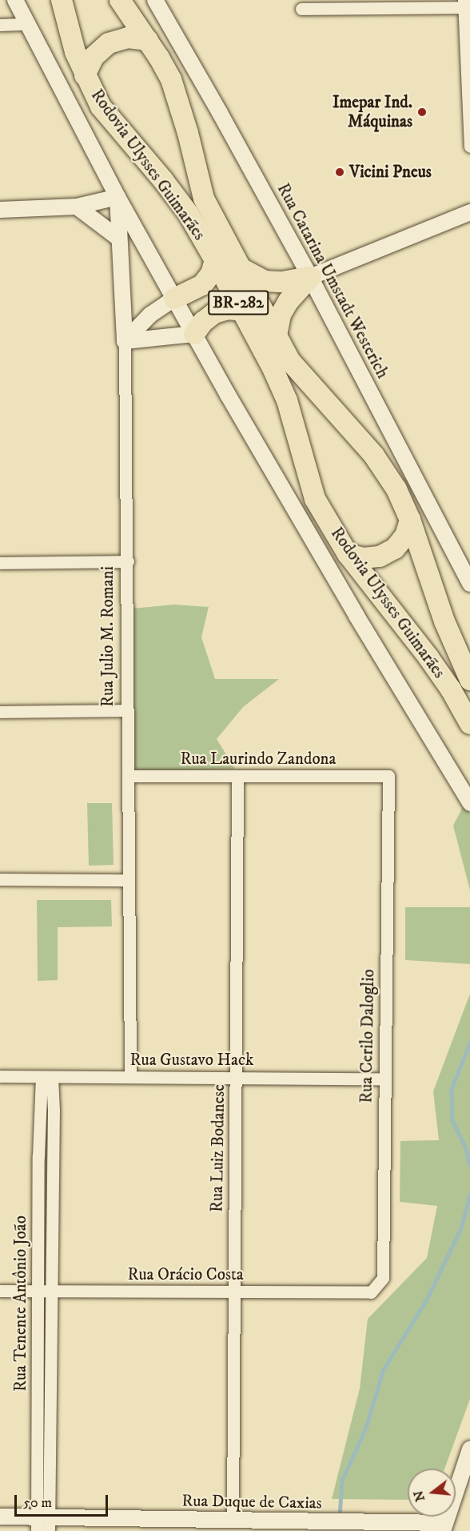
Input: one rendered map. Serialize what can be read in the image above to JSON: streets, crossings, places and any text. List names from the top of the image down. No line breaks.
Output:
{"streets":{"highway":["Rodovia Ulysses Guimarães","BR-282"],"street":["Rua Catarina Umstadt Westerich","Rua Julio M. Romani","Rua Laurindo Zandona","Rua Cerilo Daloglio","Rua Gustavo Hack","Rua Luiz Bodanese","Rua Orácio Costa","Rua Tenente Antônio João","Rua Duque de Caxias"]},"crossings":[["Rua Julio M. Romani","Rua Laurindo Zandona"],["Rua Julio M. Romani","Rua Gustavo Hack"],["Rua Laurindo Zandona","Rua Cerilo Daloglio"],["Rua Laurindo Zandona","Rua Luiz Bodanese"],["Rua Cerilo Daloglio","Rua Gustavo Hack"],["Rua Cerilo Daloglio","Rua Orácio Costa"],["Rua Gustavo Hack","Rua Luiz Bodanese"],["Rua Gustavo Hack","Rua Tenente Antônio João"],["Rua Luiz Bodanese","Rua Orácio Costa"],["Rua Luiz Bodanese","Rua Duque de Caxias"],["Rua Orácio Costa","Rua Tenente Antônio João"],["Rua Tenente Antônio João","Rua Duque de Caxias"]],"places":["Imepar Ind. Máquinas","Vicini Pneus"],"scale_bar":"50 m","north":"left"}
